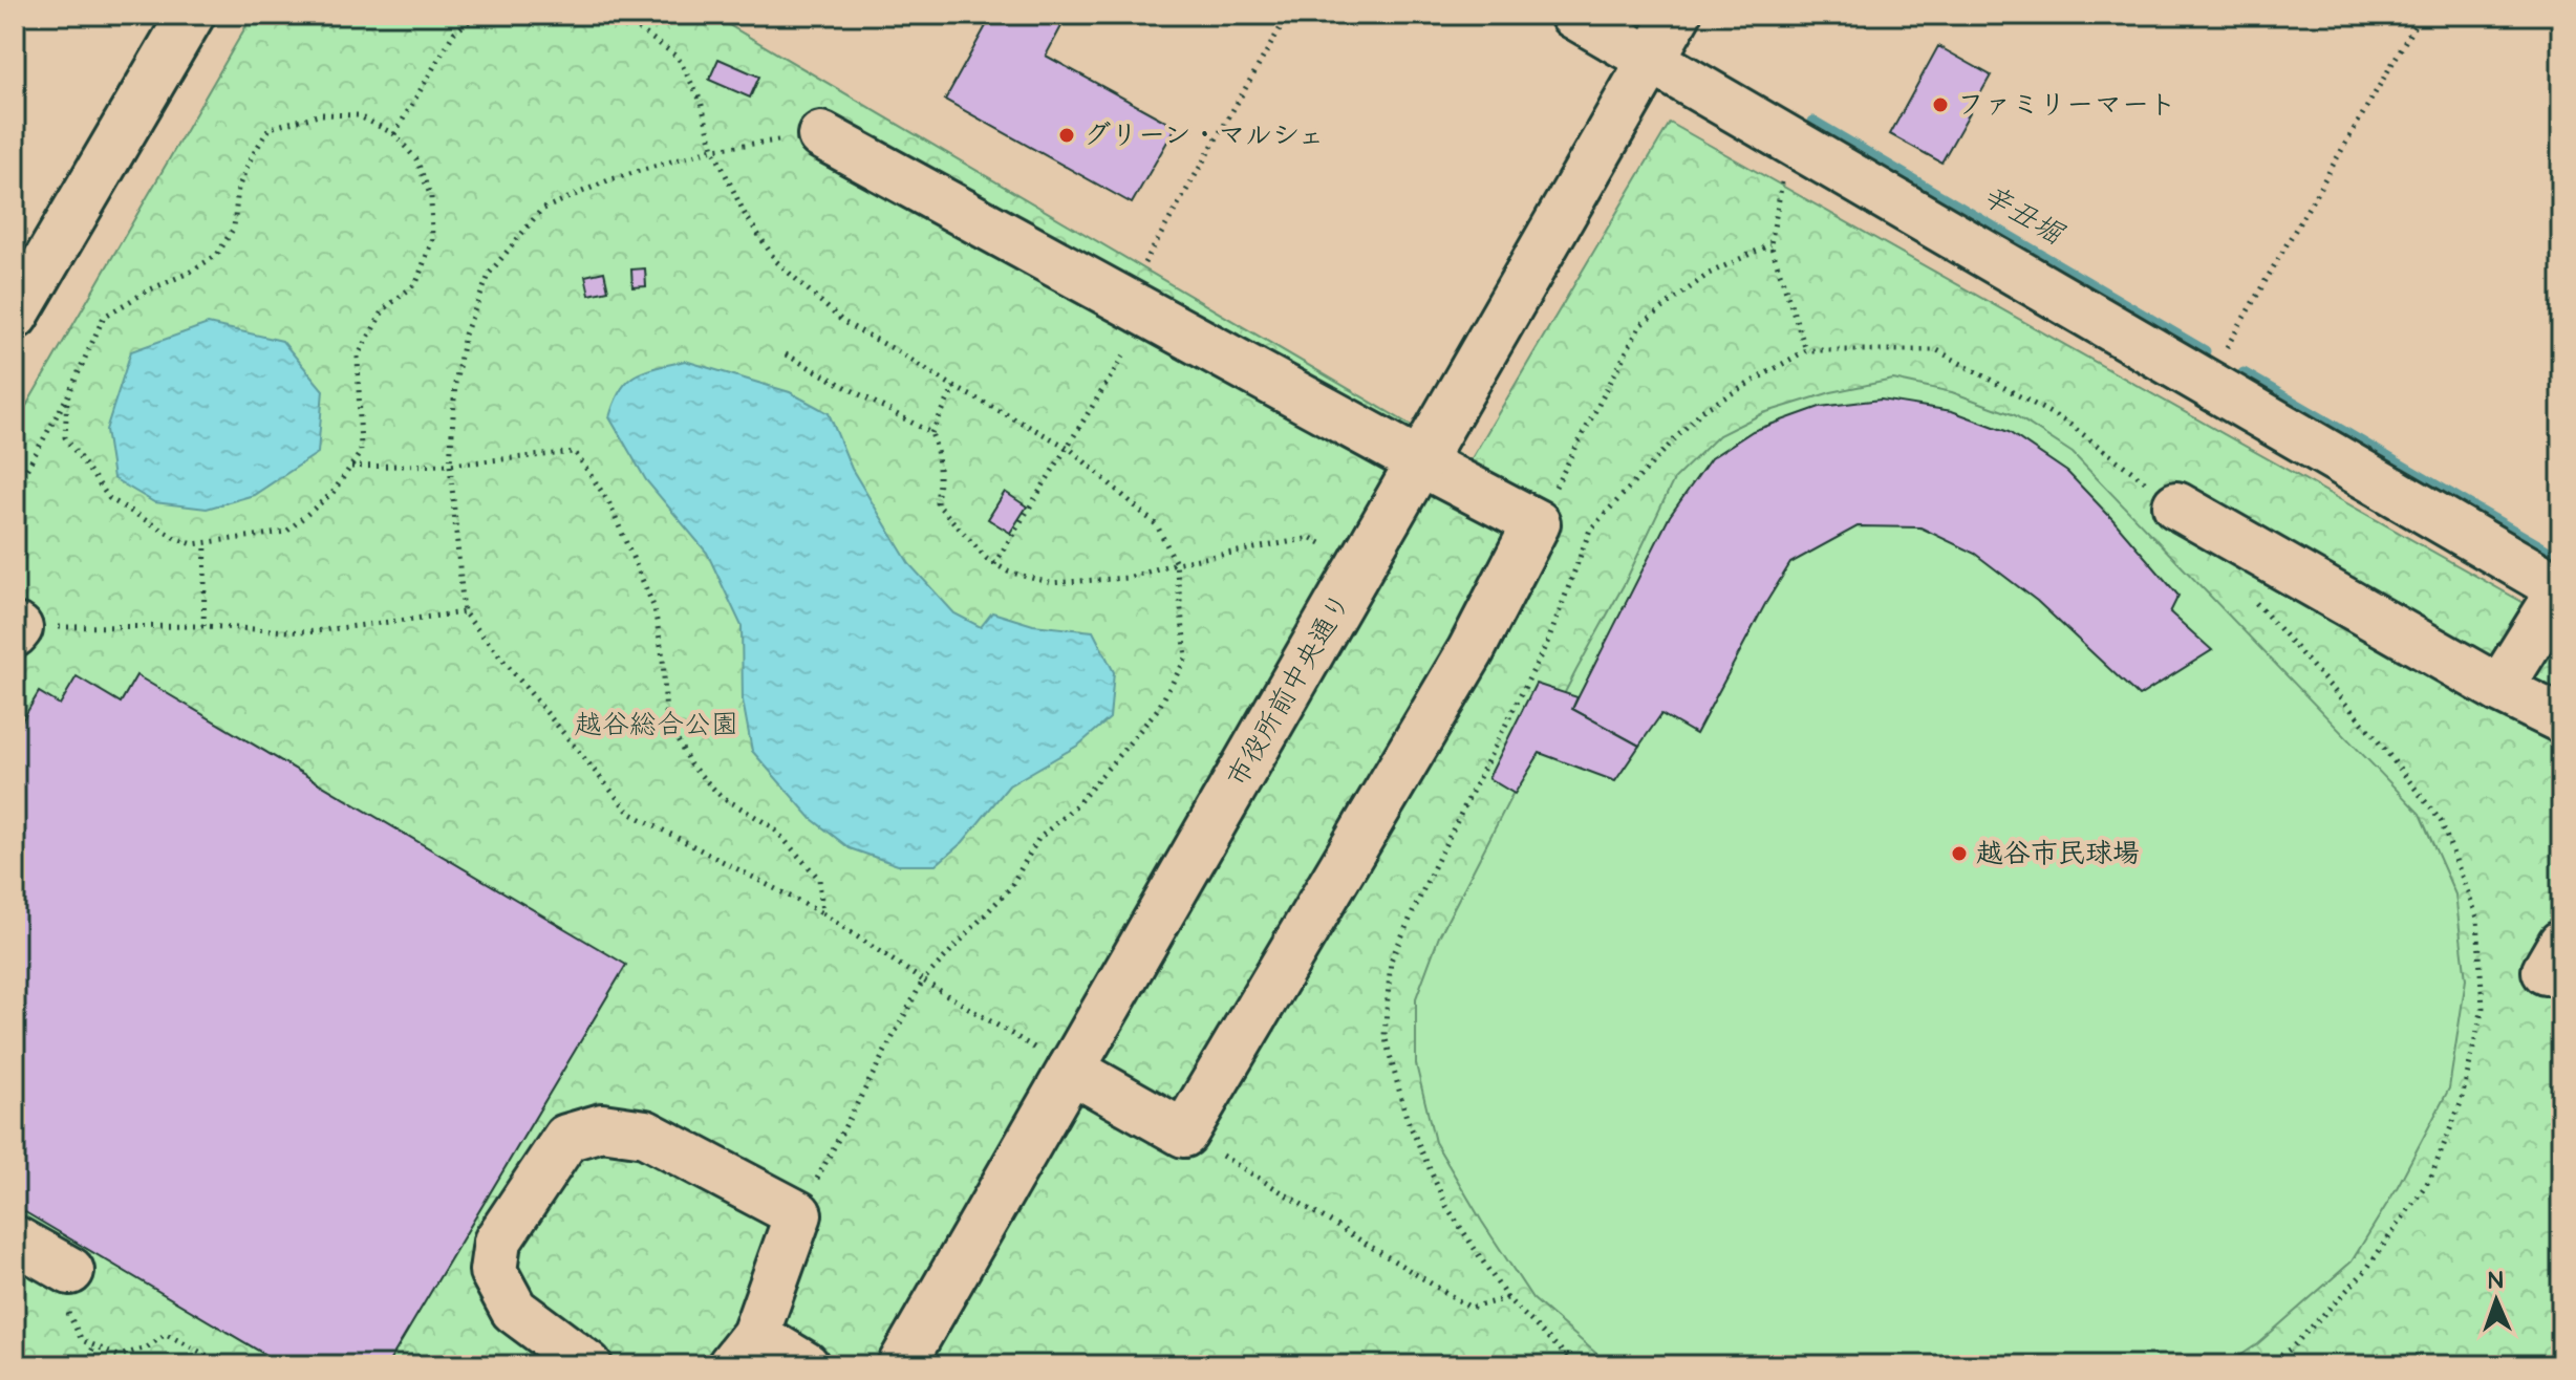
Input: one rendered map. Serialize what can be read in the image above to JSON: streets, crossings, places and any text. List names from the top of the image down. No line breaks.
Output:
{"streets":{"street":["市役所前中央通り"]},"water":["辛丑堀"],"parks":["越谷総合公園"],"places":["ファミリーマート","グリーン・マルシェ","越谷市民球場"],"north":"top"}
